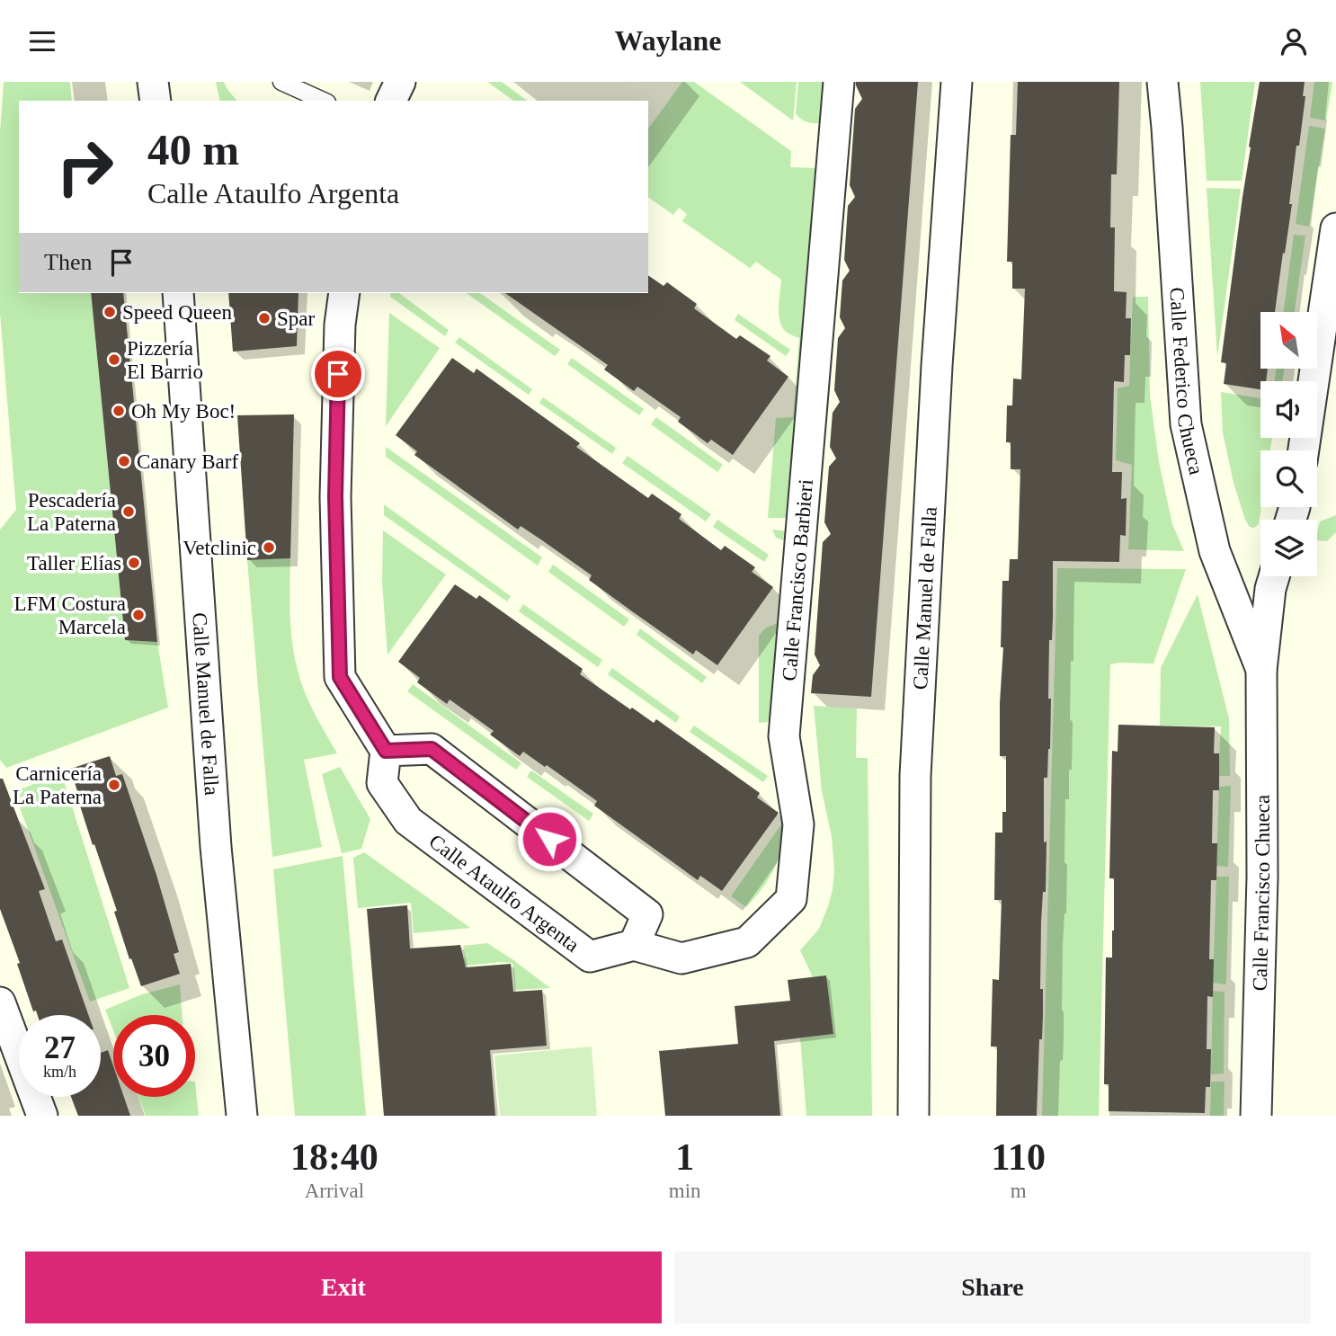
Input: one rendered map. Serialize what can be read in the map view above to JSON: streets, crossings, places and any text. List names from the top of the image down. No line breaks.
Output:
{"streets":{"street":["Calle Federico Chueca","Calle Francisco Barbieri","Calle Manuel de Falla","Calle Ataulfo Argenta","Calle Francisco Chueca"]},"crossings":[["Calle Federico Chueca","Calle Francisco Chueca"],["Calle Francisco Barbieri","Calle Ataulfo Argenta"]],"places":["Speed Queen","Spar","Pizzería El Barrio","Oh My Boc!","Canary Barf","Pescadería La Paterna","Vetclinic","Taller Elías","LFM Costura Marcela","Carnicería La Paterna"],"north":"top left","page":{"header":"Waylane","turn":["40 m","Calle Ataulfo Argenta"],"then":"Then","speed":"27 km/h","limit":"30","eta":["18:40","Arrival","1","min","110","m"],"buttons":["Exit","Share"]}}
